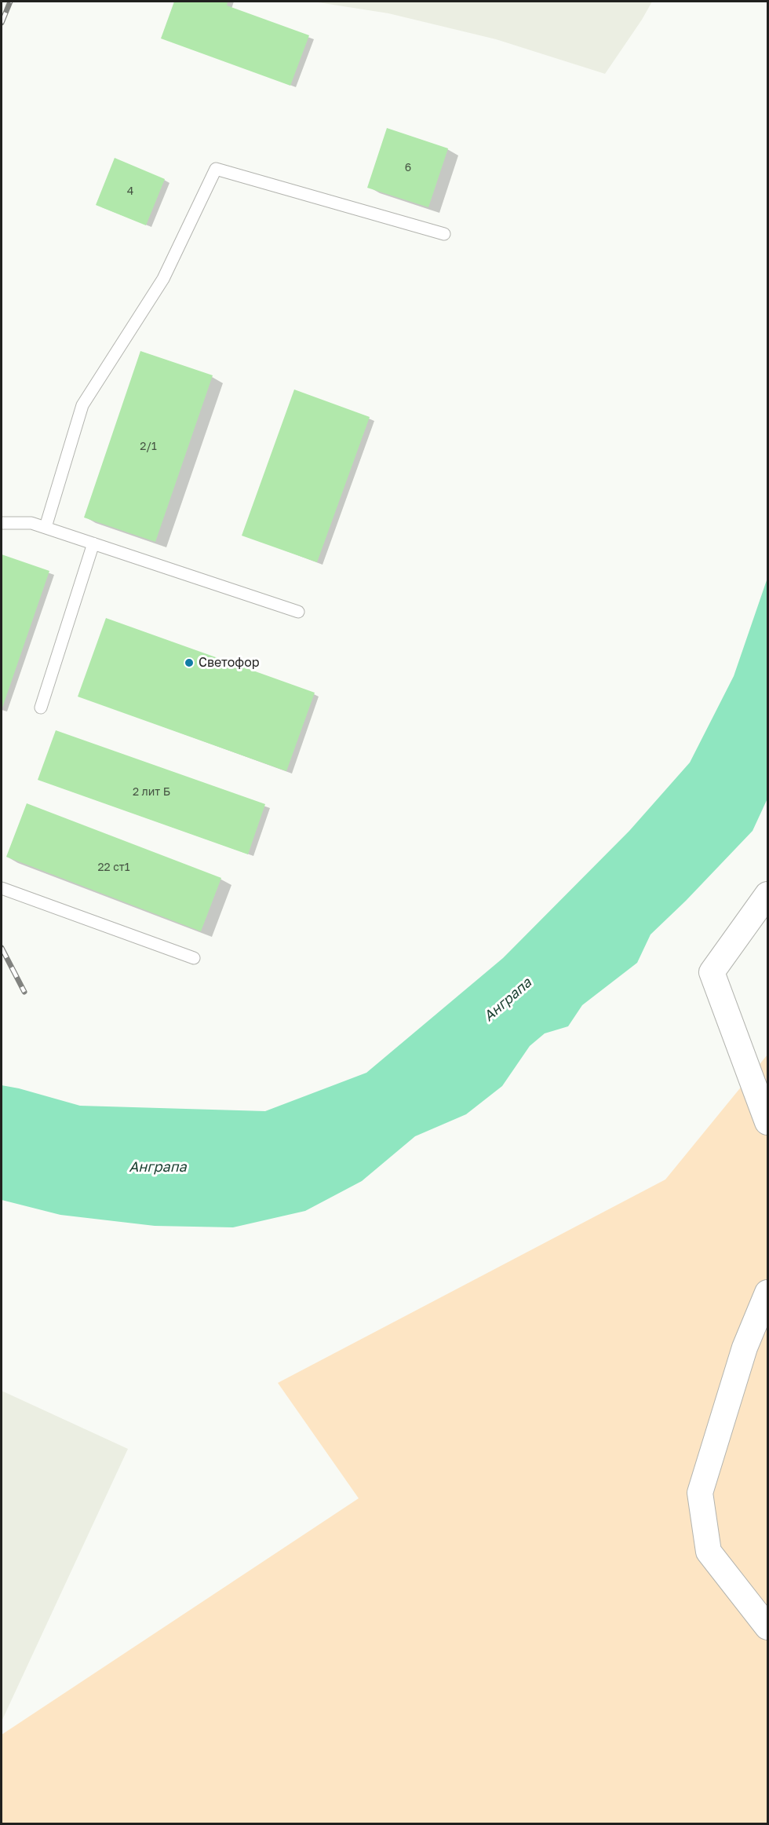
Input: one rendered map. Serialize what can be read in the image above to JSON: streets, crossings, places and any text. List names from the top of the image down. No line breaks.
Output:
{"water":["Анграпа"],"places":["Светофор"],"house_numbers":["6","4","2/1","2 лит Б","22 ст1"]}
